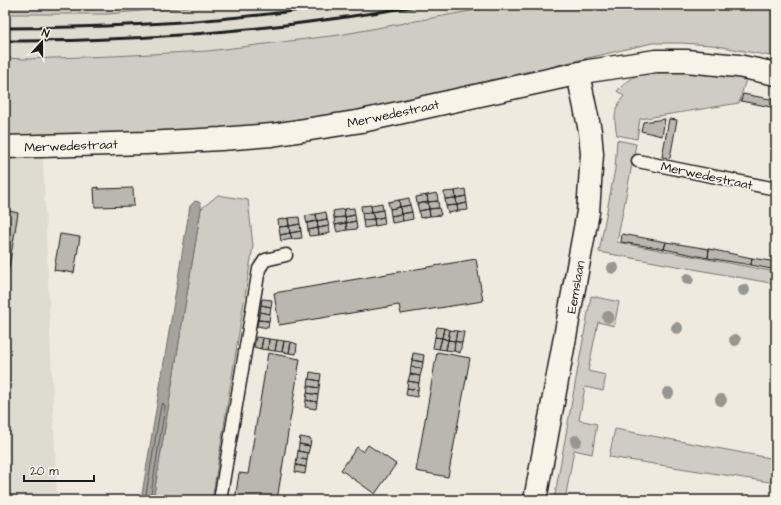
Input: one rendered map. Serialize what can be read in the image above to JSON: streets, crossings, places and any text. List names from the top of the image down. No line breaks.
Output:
{"streets":{"street":["Merwedestraat","Eemslaan"]},"crossings":[["Merwedestraat","Eemslaan"]],"scale_bar":"20 m","north":"top"}
